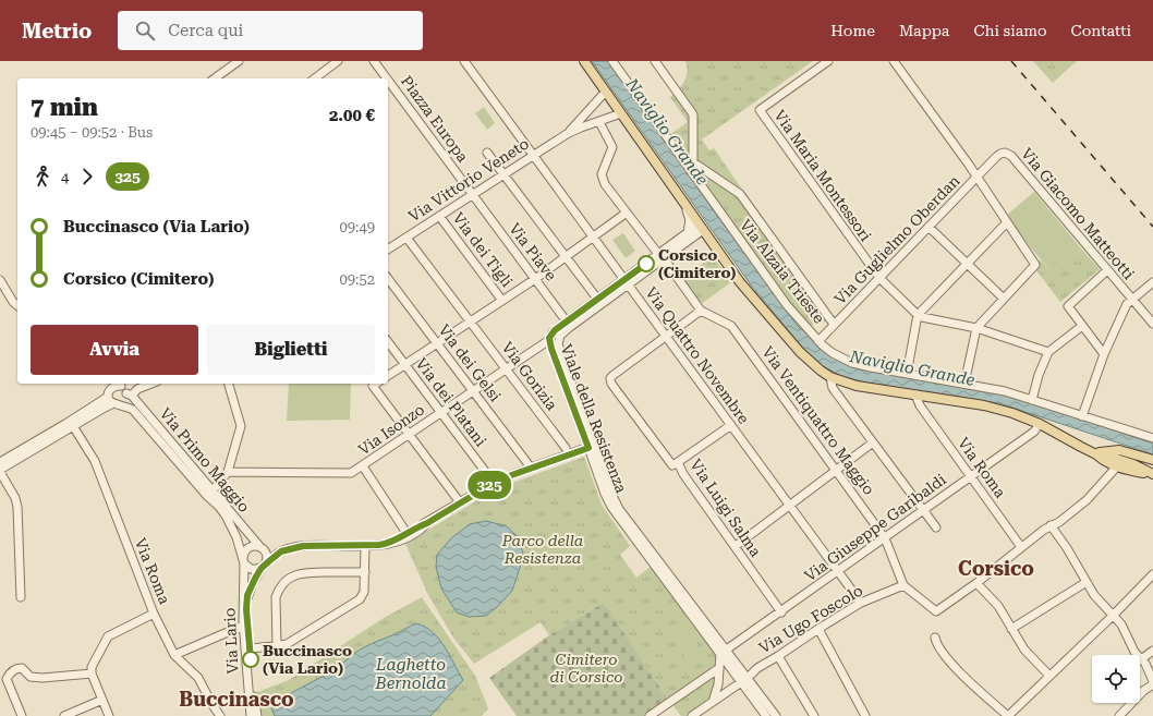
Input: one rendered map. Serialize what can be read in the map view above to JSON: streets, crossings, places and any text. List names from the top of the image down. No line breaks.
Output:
{"streets":{"street":["Piazza Europa","Via Maria Montessori","Via Vittorio Veneto","Via Giacomo Matteotti","Via Guglielmo Oberdan","Via dei Tigli","Via Piave","Via Alzaia Trieste","Via Quattro Novembre","Via dei Gelsi","Via Gorizia","Via dei Platani","Viale della Resistenza","Via Ventiquattro Maggio","Via Isonzo","Via Primo Maggio","Via Roma","Via Luigi Salma","Via Giuseppe Garibaldi","Via Ugo Foscolo","Via Lario"]},"crossings":[["Piazza Europa","Via Vittorio Veneto"],["Piazza Europa","Via Piave"],["Via Maria Montessori","Via Guglielmo Oberdan"],["Via Vittorio Veneto","Via dei Tigli"],["Via Vittorio Veneto","Via Piave"],["Via Vittorio Veneto","Via Quattro Novembre"],["Via Vittorio Veneto","Via Gorizia"],["Via Vittorio Veneto","Via Ventiquattro Maggio"],["Via Giacomo Matteotti","Via Guglielmo Oberdan"],["Via Guglielmo Oberdan","Via Alzaia Trieste"],["Via Piave","Viale della Resistenza"],["Via Quattro Novembre","Viale della Resistenza"],["Via Quattro Novembre","Via Luigi Salma"],["Via Quattro Novembre","Via Giuseppe Garibaldi"],["Via Quattro Novembre","Via Ugo Foscolo"],["Via dei Gelsi","Via Isonzo"],["Via Gorizia","Via Isonzo"],["Via dei Platani","Via Isonzo"],["Viale della Resistenza","Via Ventiquattro Maggio"],["Viale della Resistenza","Via Isonzo"],["Viale della Resistenza","Via Giuseppe Garibaldi"],["Viale della Resistenza","Via Ugo Foscolo"],["Via Ventiquattro Maggio","Via Luigi Salma"],["Via Ventiquattro Maggio","Via Giuseppe Garibaldi"],["Via Ventiquattro Maggio","Via Ugo Foscolo"],["Via Primo Maggio","Via Lario"],["Via Roma","Via Giuseppe Garibaldi"],["Via Luigi Salma","Via Giuseppe Garibaldi"]],"districts":["Corsico","Buccinasco"],"water":["Naviglio Grande","Laghetto Bernolda"],"parks":["Parco della Resistenza","Cimitero di Corsico"],"places":["Corsico (Cimitero)","Buccinasco (Via Lario)"],"lines":["bus line 325"],"page":{"header":"Metrio","search":"Cerca qui","nav":["Home","Mappa","Chi siamo","Contatti"],"on_map":"325","heading":["7 min","09:45 – 09:52 · Bus","2.00 €"],"legs":["4","325"],"list":[{"name":"Buccinasco (Via Lario)","value":"09:49"},{"name":"Corsico (Cimitero)","value":"09:52"}],"buttons":["Avvia","Biglietti"]}}
